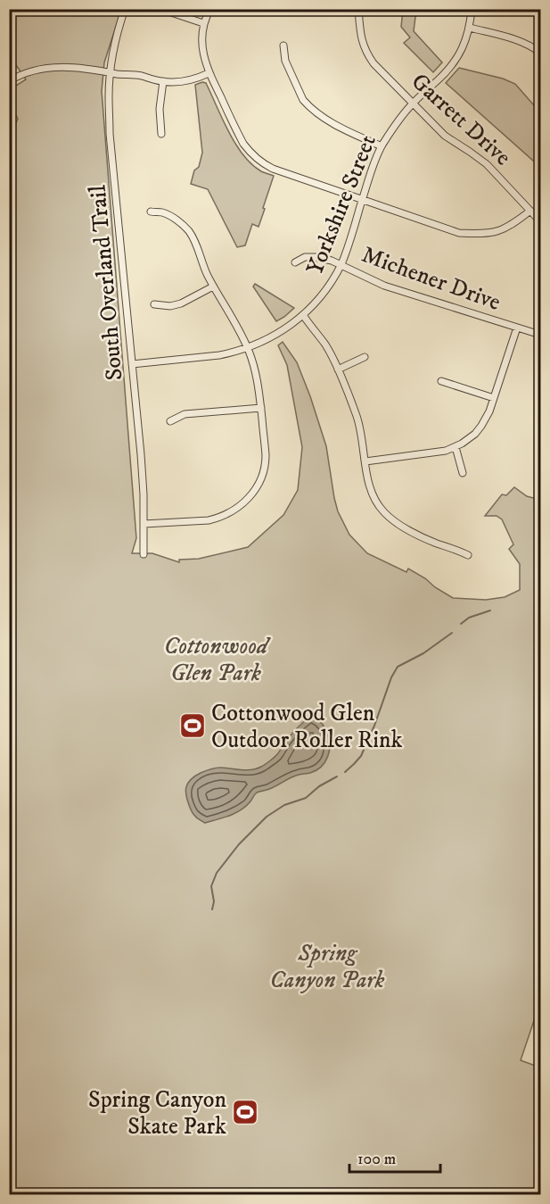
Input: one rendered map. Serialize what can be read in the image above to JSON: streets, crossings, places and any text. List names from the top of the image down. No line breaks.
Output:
{"streets":{"street":["Garrett Drive","Yorkshire Street","Michener Drive","South Overland Trail"]},"crossings":[["Garrett Drive","Yorkshire Street"],["Yorkshire Street","Michener Drive"],["Yorkshire Street","South Overland Trail"]],"parks":["Cottonwood Glen Park","Spring Canyon Park"],"places":{"sports":["Cottonwood Glen Outdoor Roller Rink","Spring Canyon Skate Park"]},"scale_bar":"100 m"}
